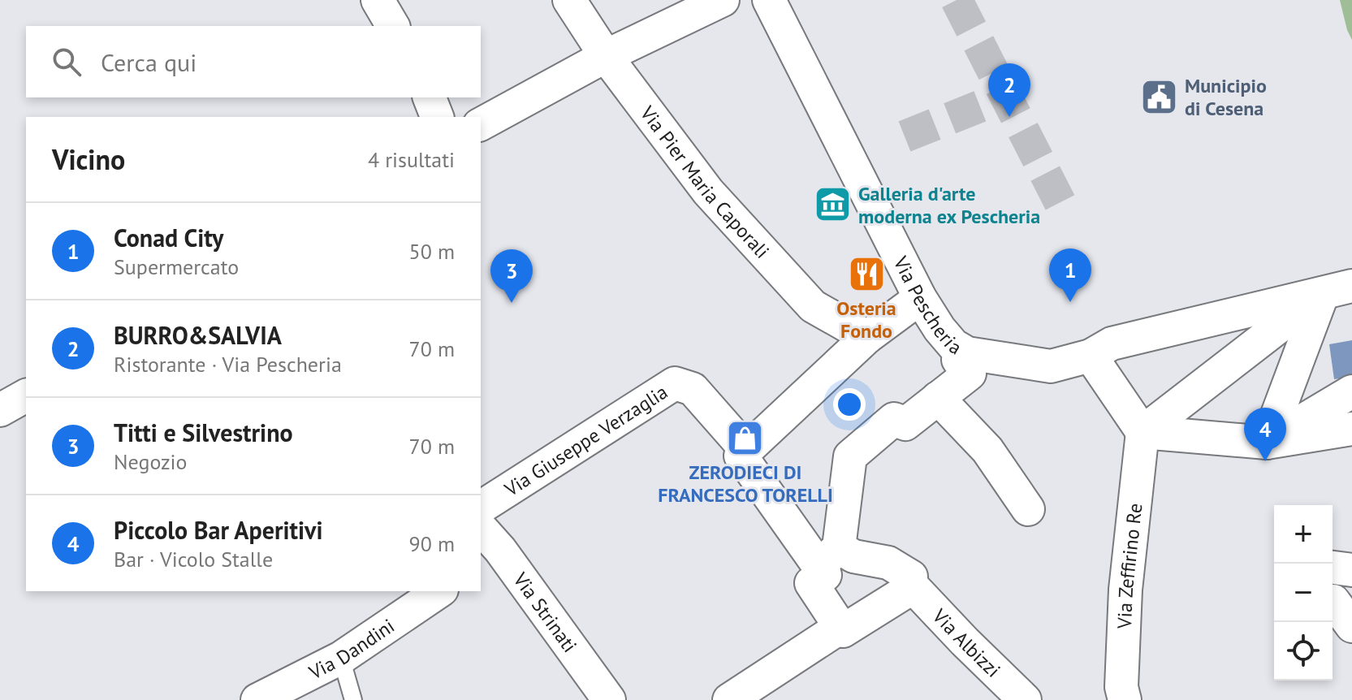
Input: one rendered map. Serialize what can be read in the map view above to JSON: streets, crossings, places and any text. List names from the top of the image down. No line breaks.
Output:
{"streets":{"street":["Via Pier Maria Caporali","Via Pescheria","Via Giuseppe Verzaglia","Via Zeffirino Re","Via Strinati","Via Albizzi","Via Dandini"]},"places":{"public building":["Municipio di Cesena"],"museum":["Galleria d'arte moderna ex Pescheria"],"restaurant":["Osteria Fondo"],"shop":["ZERODIECI DI FRANCESCO TORELLI"]},"page":{"search":"Cerca qui","pins":["2","1","3","4"],"heading":["Vicino","4 risultati"],"list":[{"mark":"1","name":"Conad City","note":"Supermercato","value":"50 m"},{"mark":"2","name":"BURRO&SALVIA","note":"Ristorante · Via Pescheria","value":"70 m"},{"mark":"3","name":"Titti e Silvestrino","note":"Negozio","value":"70 m"},{"mark":"4","name":"Piccolo Bar Aperitivi","note":"Bar · Vicolo Stalle","value":"90 m"}],"map_buttons":["+","−"]}}
